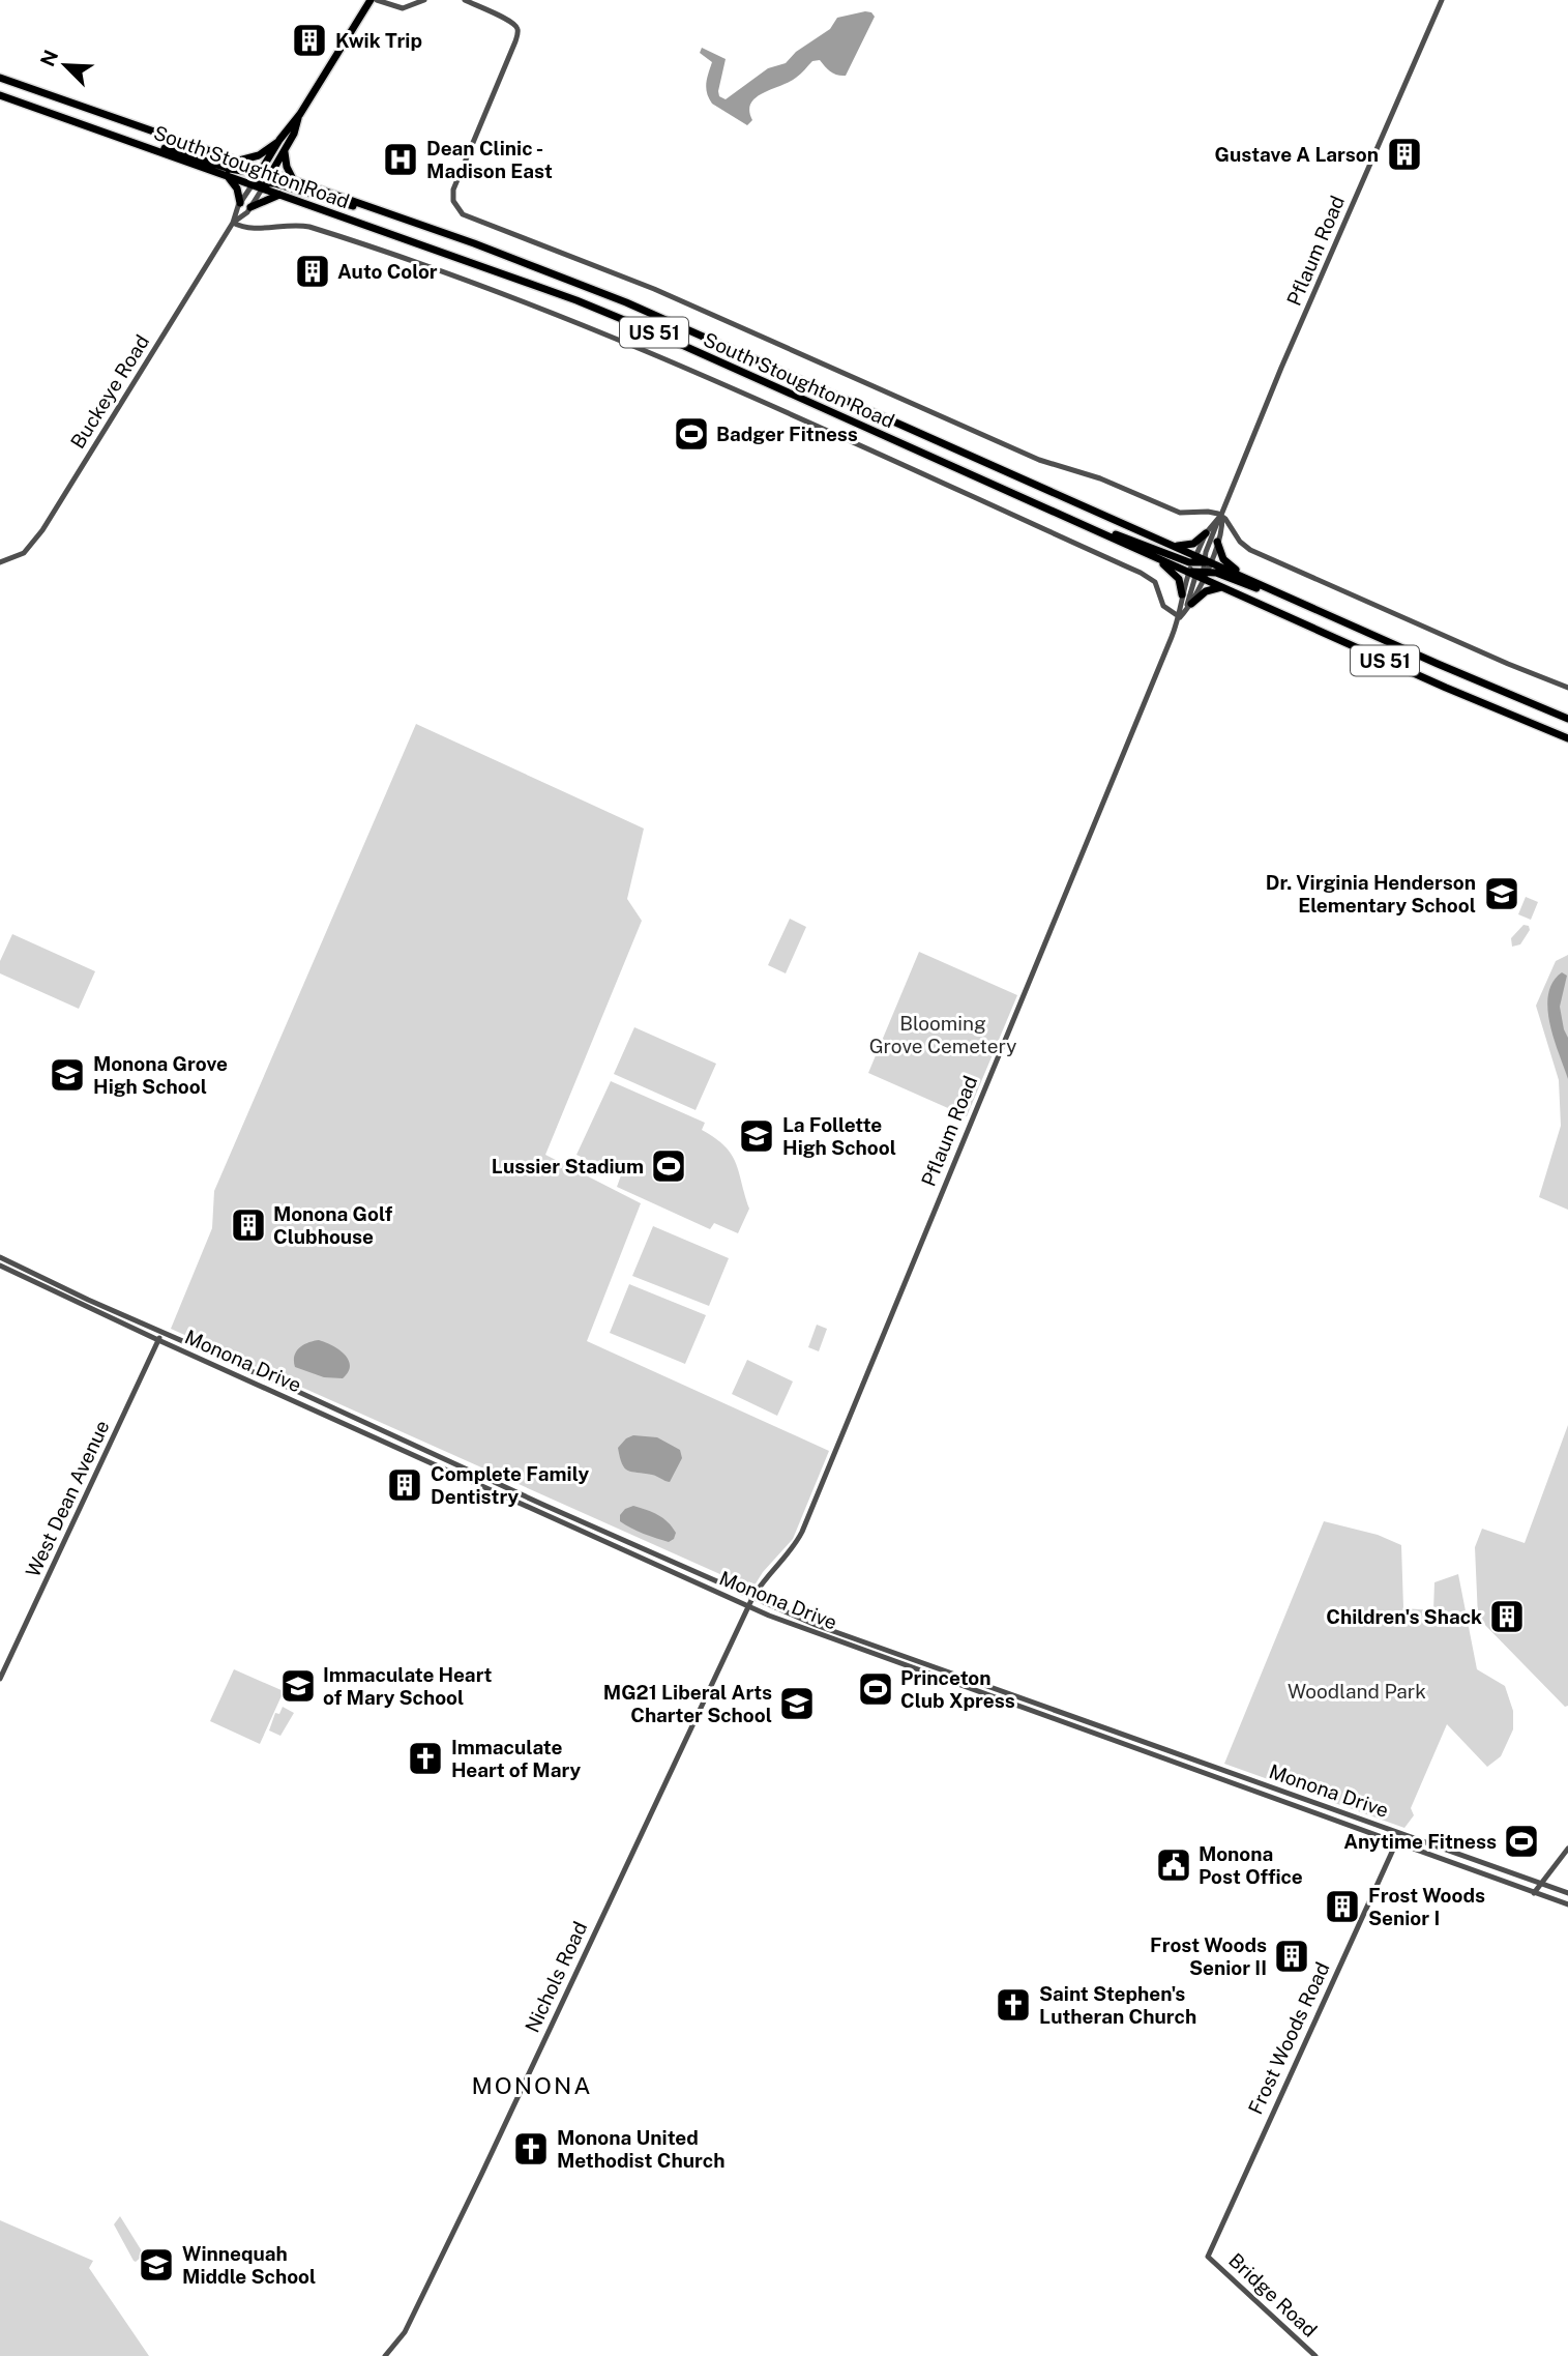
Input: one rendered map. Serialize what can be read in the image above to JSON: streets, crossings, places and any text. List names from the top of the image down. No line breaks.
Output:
{"streets":{"main road":["South Stoughton Road","US 51"],"street":["Pflaum Road","Buckeye Road","Monona Drive","West Dean Avenue","Nichols Road","Frost Woods Road","Bridge Road"]},"crossings":[["South Stoughton Road","Pflaum Road"],["South Stoughton Road","Buckeye Road"],["Pflaum Road","Monona Drive"],["Pflaum Road","Nichols Road"],["Monona Drive","West Dean Avenue"],["Monona Drive","Nichols Road"],["Monona Drive","Frost Woods Road"],["Frost Woods Road","Bridge Road"]],"districts":["MONONA"],"parks":["Blooming Grove Cemetery","Woodland Park"],"places":{"building":["Kwik Trip","Gustave A Larson","Auto Color","Monona Golf Clubhouse","Complete Family Dentistry","Children's Shack","Frost Woods Senior I","Frost Woods Senior II"],"hospital":["Dean Clinic - Madison East"],"sports":["Badger Fitness","Lussier Stadium","Princeton Club Xpress","Anytime Fitness"],"school or university":["Dr. Virginia Henderson Elementary School","Monona Grove High School","La Follette High School","Immaculate Heart of Mary School","MG21 Liberal Arts Charter School","Winnequah Middle School"],"church":["Immaculate Heart of Mary","Saint Stephen's Lutheran Church","Monona United Methodist Church"],"public building":["Monona Post Office"]},"north":"top left"}
